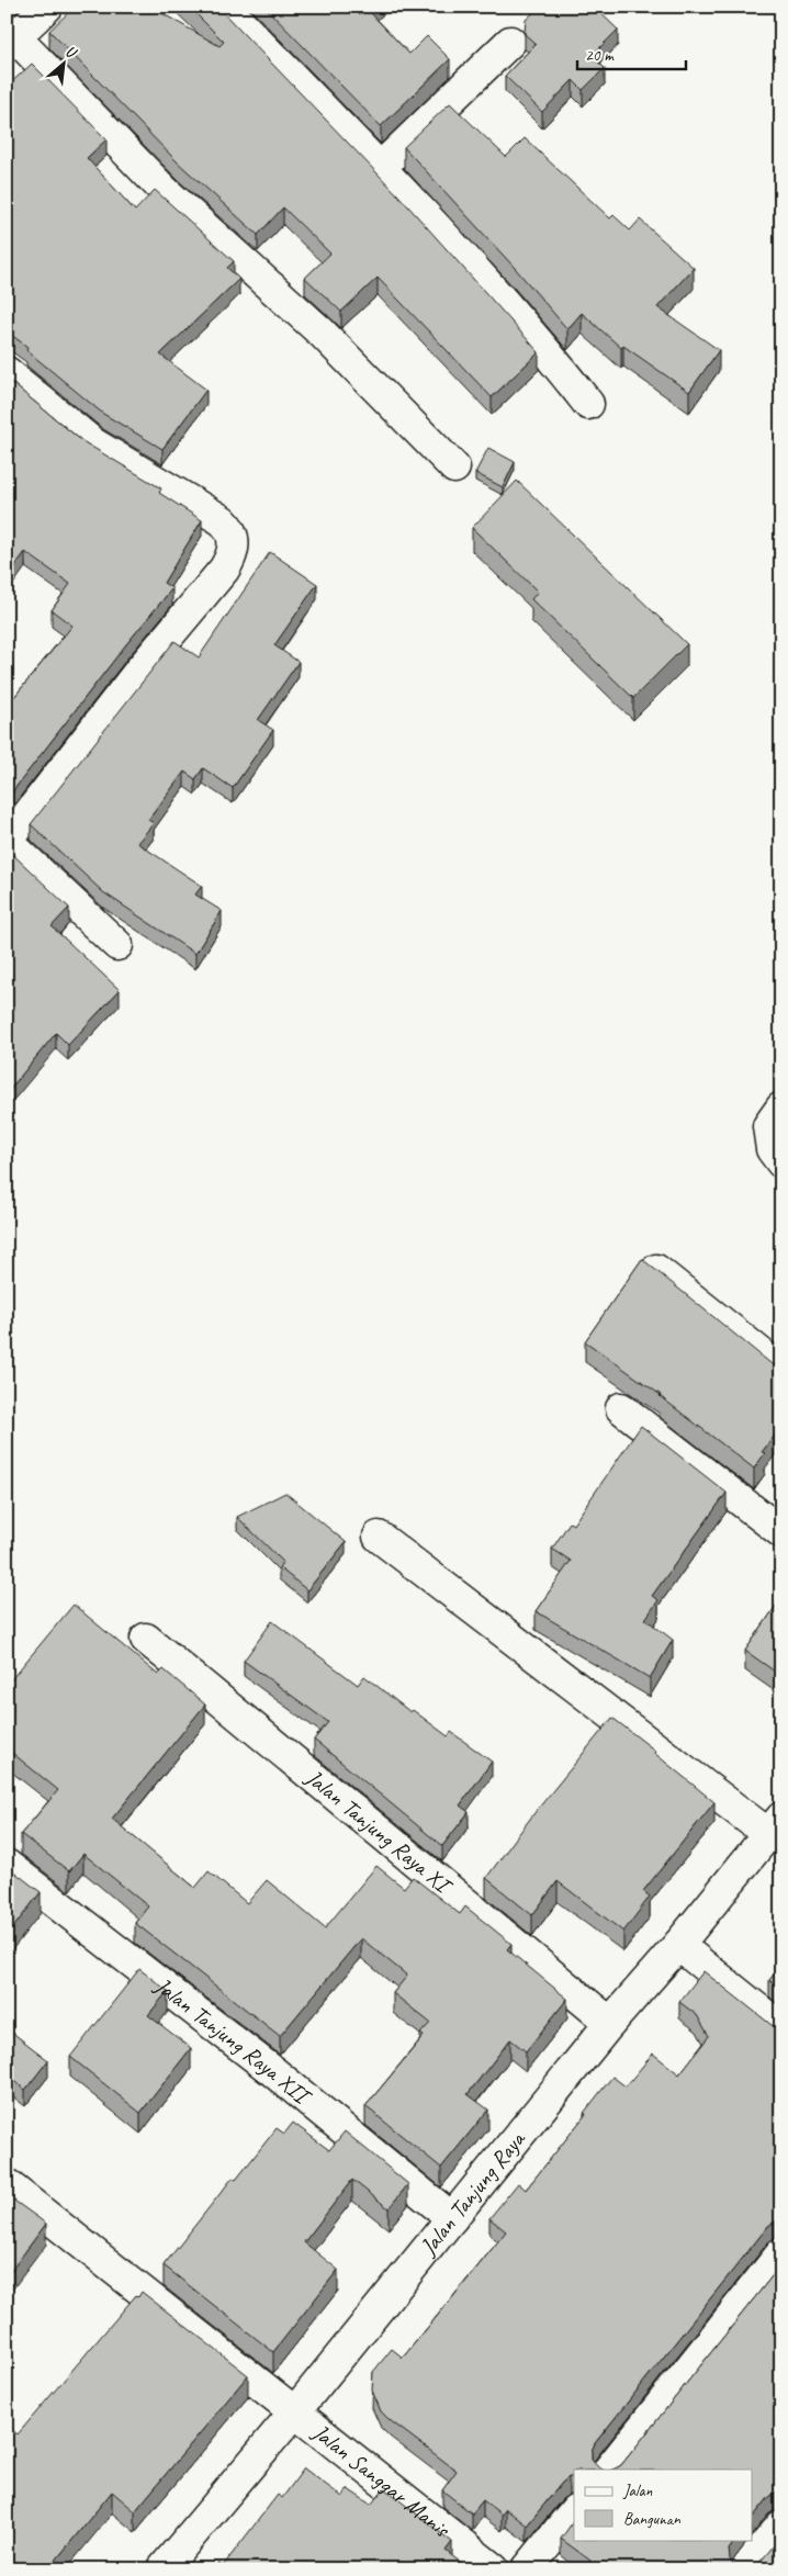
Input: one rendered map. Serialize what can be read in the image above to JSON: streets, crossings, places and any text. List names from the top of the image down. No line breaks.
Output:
{"streets":{"street":["Jalan Tanjung Raya XI","Jalan Tanjung Raya XII","Jalan Tanjung Raya","Jalan Sanggar Manis"]},"crossings":[["Jalan Tanjung Raya XI","Jalan Tanjung Raya"],["Jalan Tanjung Raya XII","Jalan Tanjung Raya"],["Jalan Tanjung Raya","Jalan Sanggar Manis"]],"legend":["Jalan","Bangunan"],"scale_bar":"20 m","north":"top right"}
